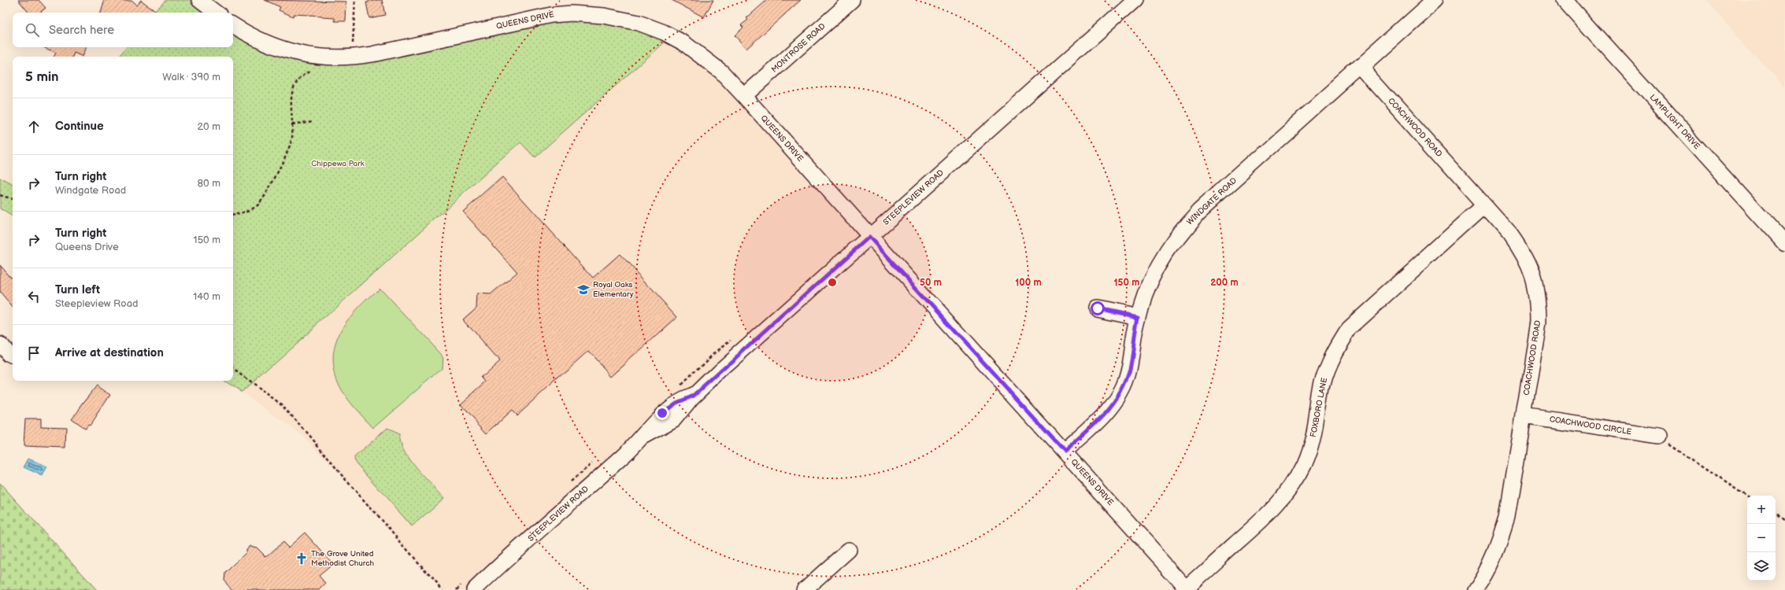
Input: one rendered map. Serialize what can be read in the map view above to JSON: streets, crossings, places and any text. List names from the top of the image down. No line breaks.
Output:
{"streets":{"street":["QUEENS DRIVE","MONTROSE ROAD","LAMPLIGHT DRIVE","COACHWOOD ROAD","STEEPLEVIEW ROAD","WINDGATE ROAD","FOXBORO LANE","COACHWOOD CIRCLE"]},"crossings":[["QUEENS DRIVE","MONTROSE ROAD"],["QUEENS DRIVE","STEEPLEVIEW ROAD"],["QUEENS DRIVE","WINDGATE ROAD"],["QUEENS DRIVE","FOXBORO LANE"],["COACHWOOD ROAD","WINDGATE ROAD"],["COACHWOOD ROAD","FOXBORO LANE"],["COACHWOOD ROAD","COACHWOOD CIRCLE"]],"parks":["Chippewa Park"],"places":{"school or university":["Royal Oaks Elementary"],"church":["The Grove United Methodist Church"]},"page":{"search":"Search here","heading":["5 min","Walk · 390 m"],"list":[["Continue","20 m"],["Turn right","Windgate Road","80 m"],["Turn right","Queens Drive","150 m"],["Turn left","Steepleview Road","140 m"],"Arrive at destination"],"map_buttons":["+","−"]},"rings":["50 m","100 m","150 m","200 m"]}
